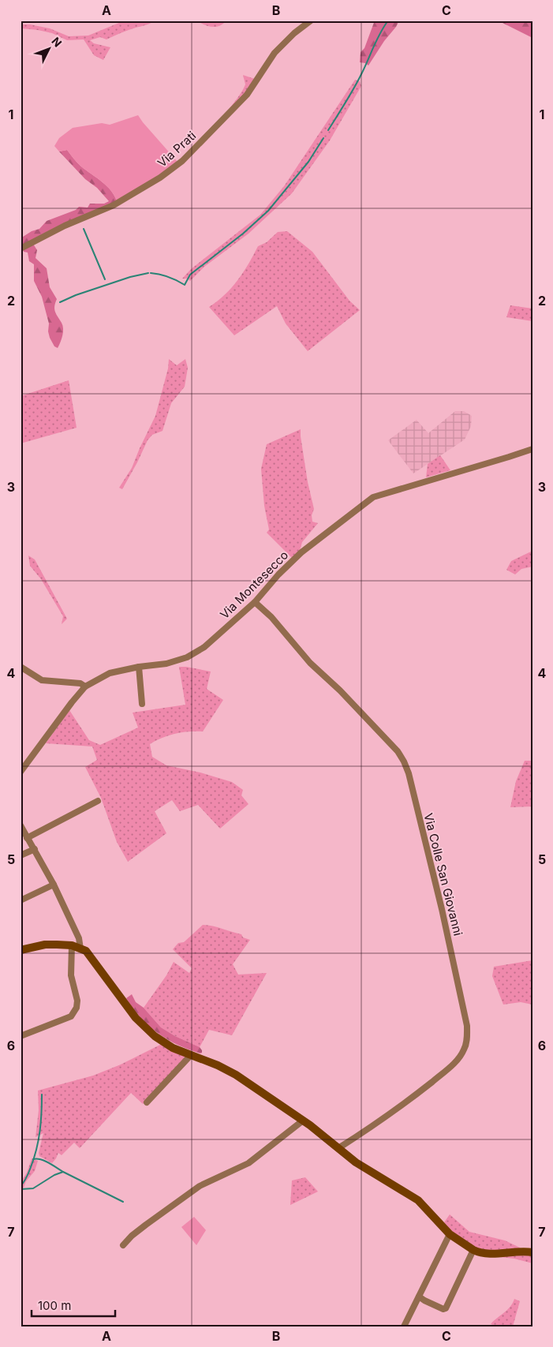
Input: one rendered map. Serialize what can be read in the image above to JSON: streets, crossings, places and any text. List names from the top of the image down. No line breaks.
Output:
{"streets":{"street":["Via Prati","Via Montesecco","Via Colle San Giovanni"]},"crossings":[["Via Montesecco","Via Colle San Giovanni"]],"scale_bar":"100 m","north":"top right","grid":{"columns":["A","B","C"],"rows":["1","2","3","4","5","6","7"]}}
